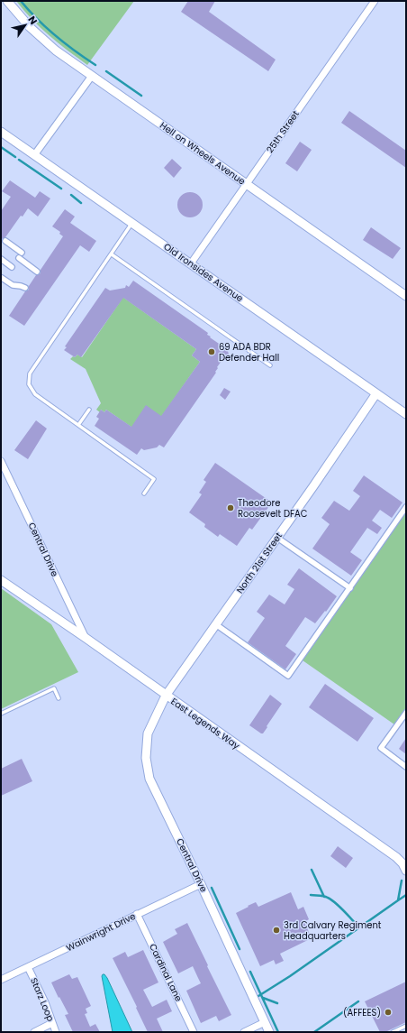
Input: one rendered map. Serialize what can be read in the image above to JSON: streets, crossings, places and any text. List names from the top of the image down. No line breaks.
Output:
{"streets":{"street":["25th Street","Hell on Wheels Avenue","Old Ironsides Avenue","Central Drive","North 21st Street","East Legends Way","Wainwright Drive","Cardinal Lane","Starz Loop"]},"crossings":[["25th Street","Hell on Wheels Avenue"],["25th Street","Old Ironsides Avenue"],["Old Ironsides Avenue","North 21st Street"],["Central Drive","North 21st Street"],["Central Drive","East Legends Way"],["Central Drive","Wainwright Drive"],["North 21st Street","East Legends Way"],["Wainwright Drive","Cardinal Lane"],["Wainwright Drive","Starz Loop"]],"places":["69 ADA BDR Defender Hall","Theodore Roosevelt DFAC","3rd Calvary Regiment Headquarters","(AFFEES)"],"north":"top right"}
